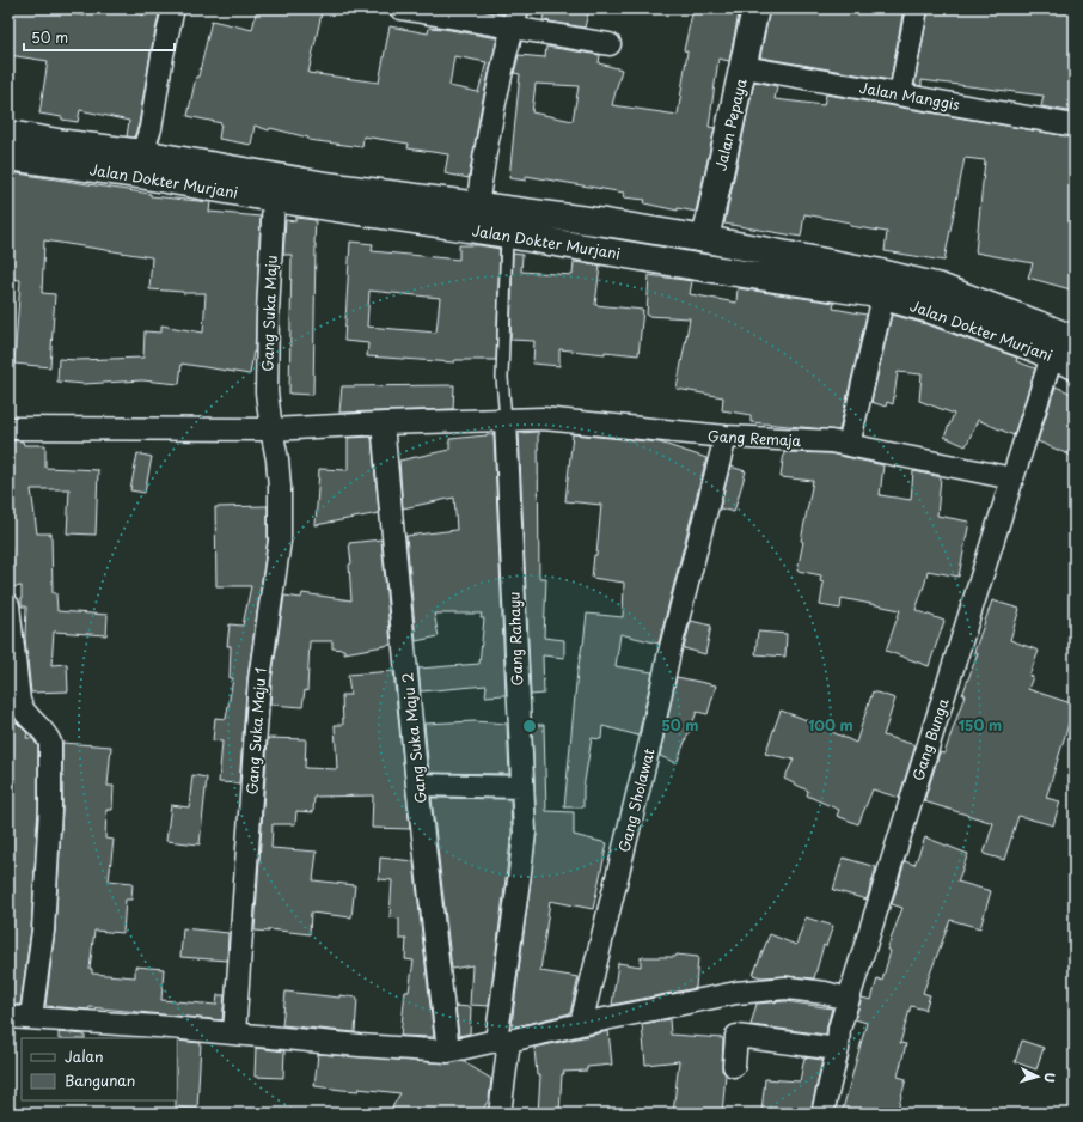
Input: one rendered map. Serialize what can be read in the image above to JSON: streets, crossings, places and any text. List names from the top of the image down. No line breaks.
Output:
{"streets":{"main road":["Jalan Pepaya","Jalan Dokter Murjani"],"street":["Jalan Manggis","Gang Suka Maju","Gang Remaja","Gang Rahayu","Gang Suka Maju 1","Gang Suka Maju 2","Gang Bunga","Gang Sholawat"]},"crossings":[["Jalan Manggis","Jalan Pepaya"],["Jalan Pepaya","Jalan Dokter Murjani"],["Jalan Dokter Murjani","Gang Suka Maju"],["Jalan Dokter Murjani","Gang Rahayu"],["Jalan Dokter Murjani","Gang Bunga"],["Gang Suka Maju","Gang Remaja"],["Gang Suka Maju","Gang Suka Maju 1"],["Gang Remaja","Gang Rahayu"],["Gang Remaja","Gang Suka Maju 1"],["Gang Remaja","Gang Suka Maju 2"],["Gang Remaja","Gang Bunga"],["Gang Remaja","Gang Sholawat"]],"legend":["Jalan","Bangunan"],"scale_bar":"50 m","north":"right","rings":["50 m","100 m","150 m"]}
